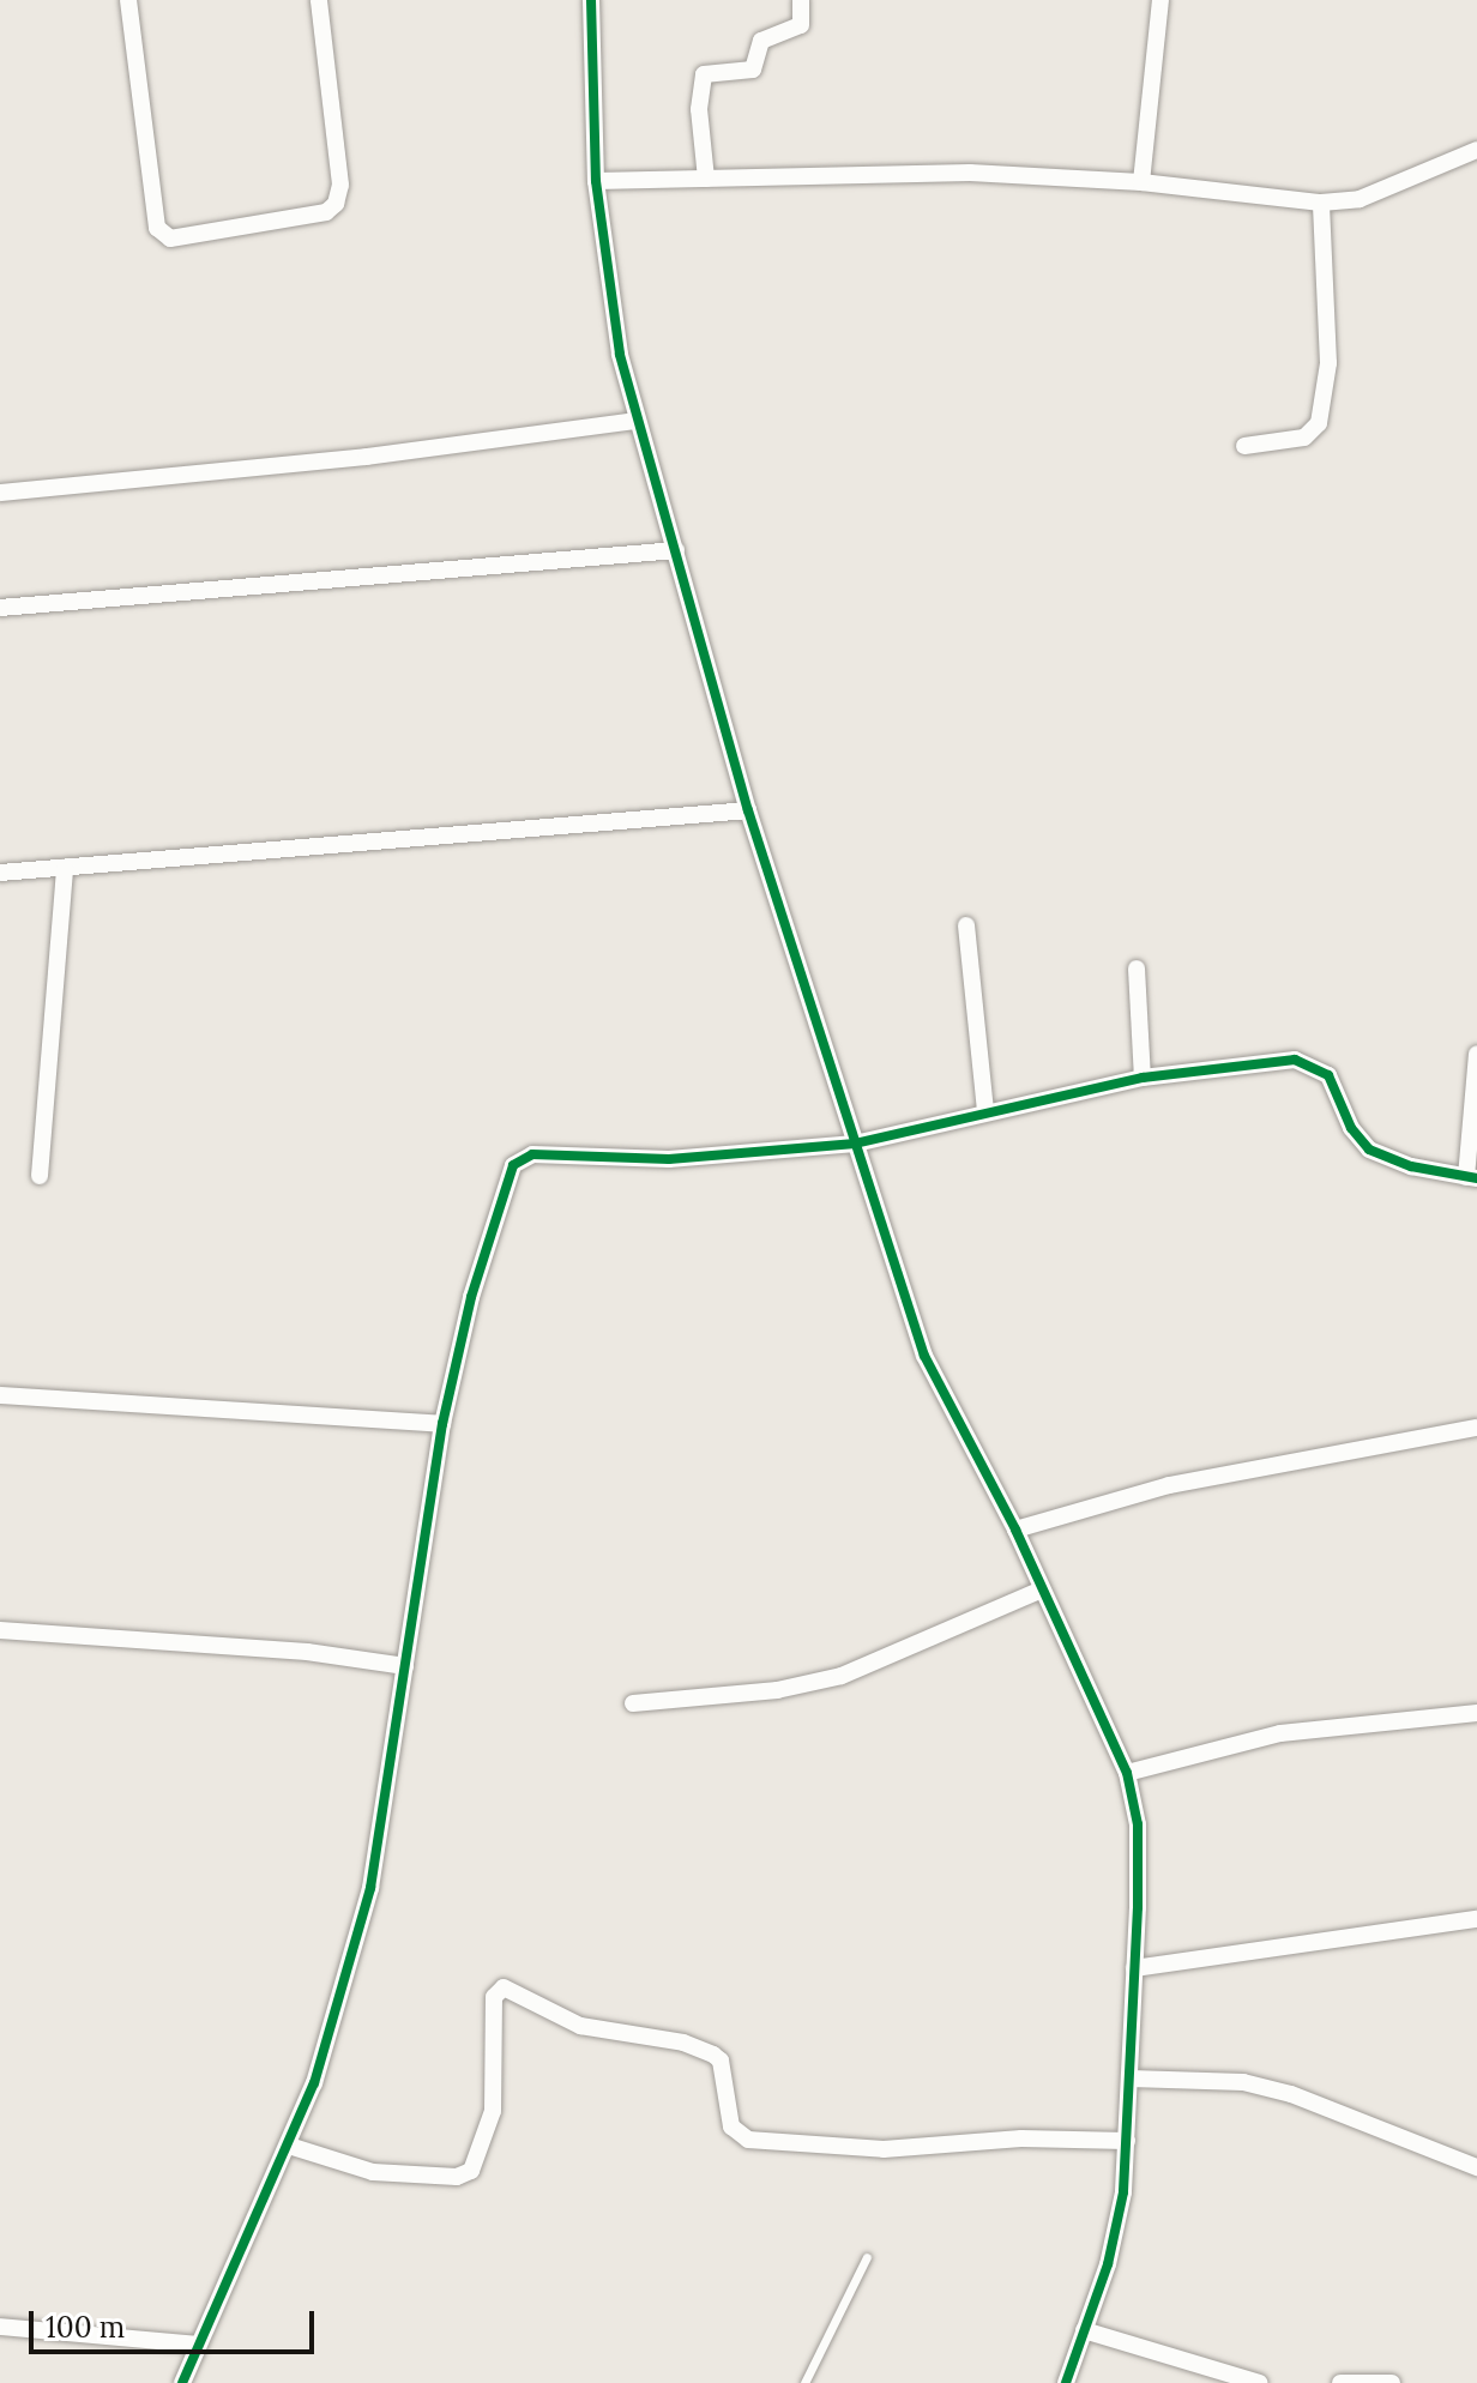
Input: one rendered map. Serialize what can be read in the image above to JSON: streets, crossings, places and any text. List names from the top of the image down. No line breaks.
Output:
{"scale_bar":"100 m"}
